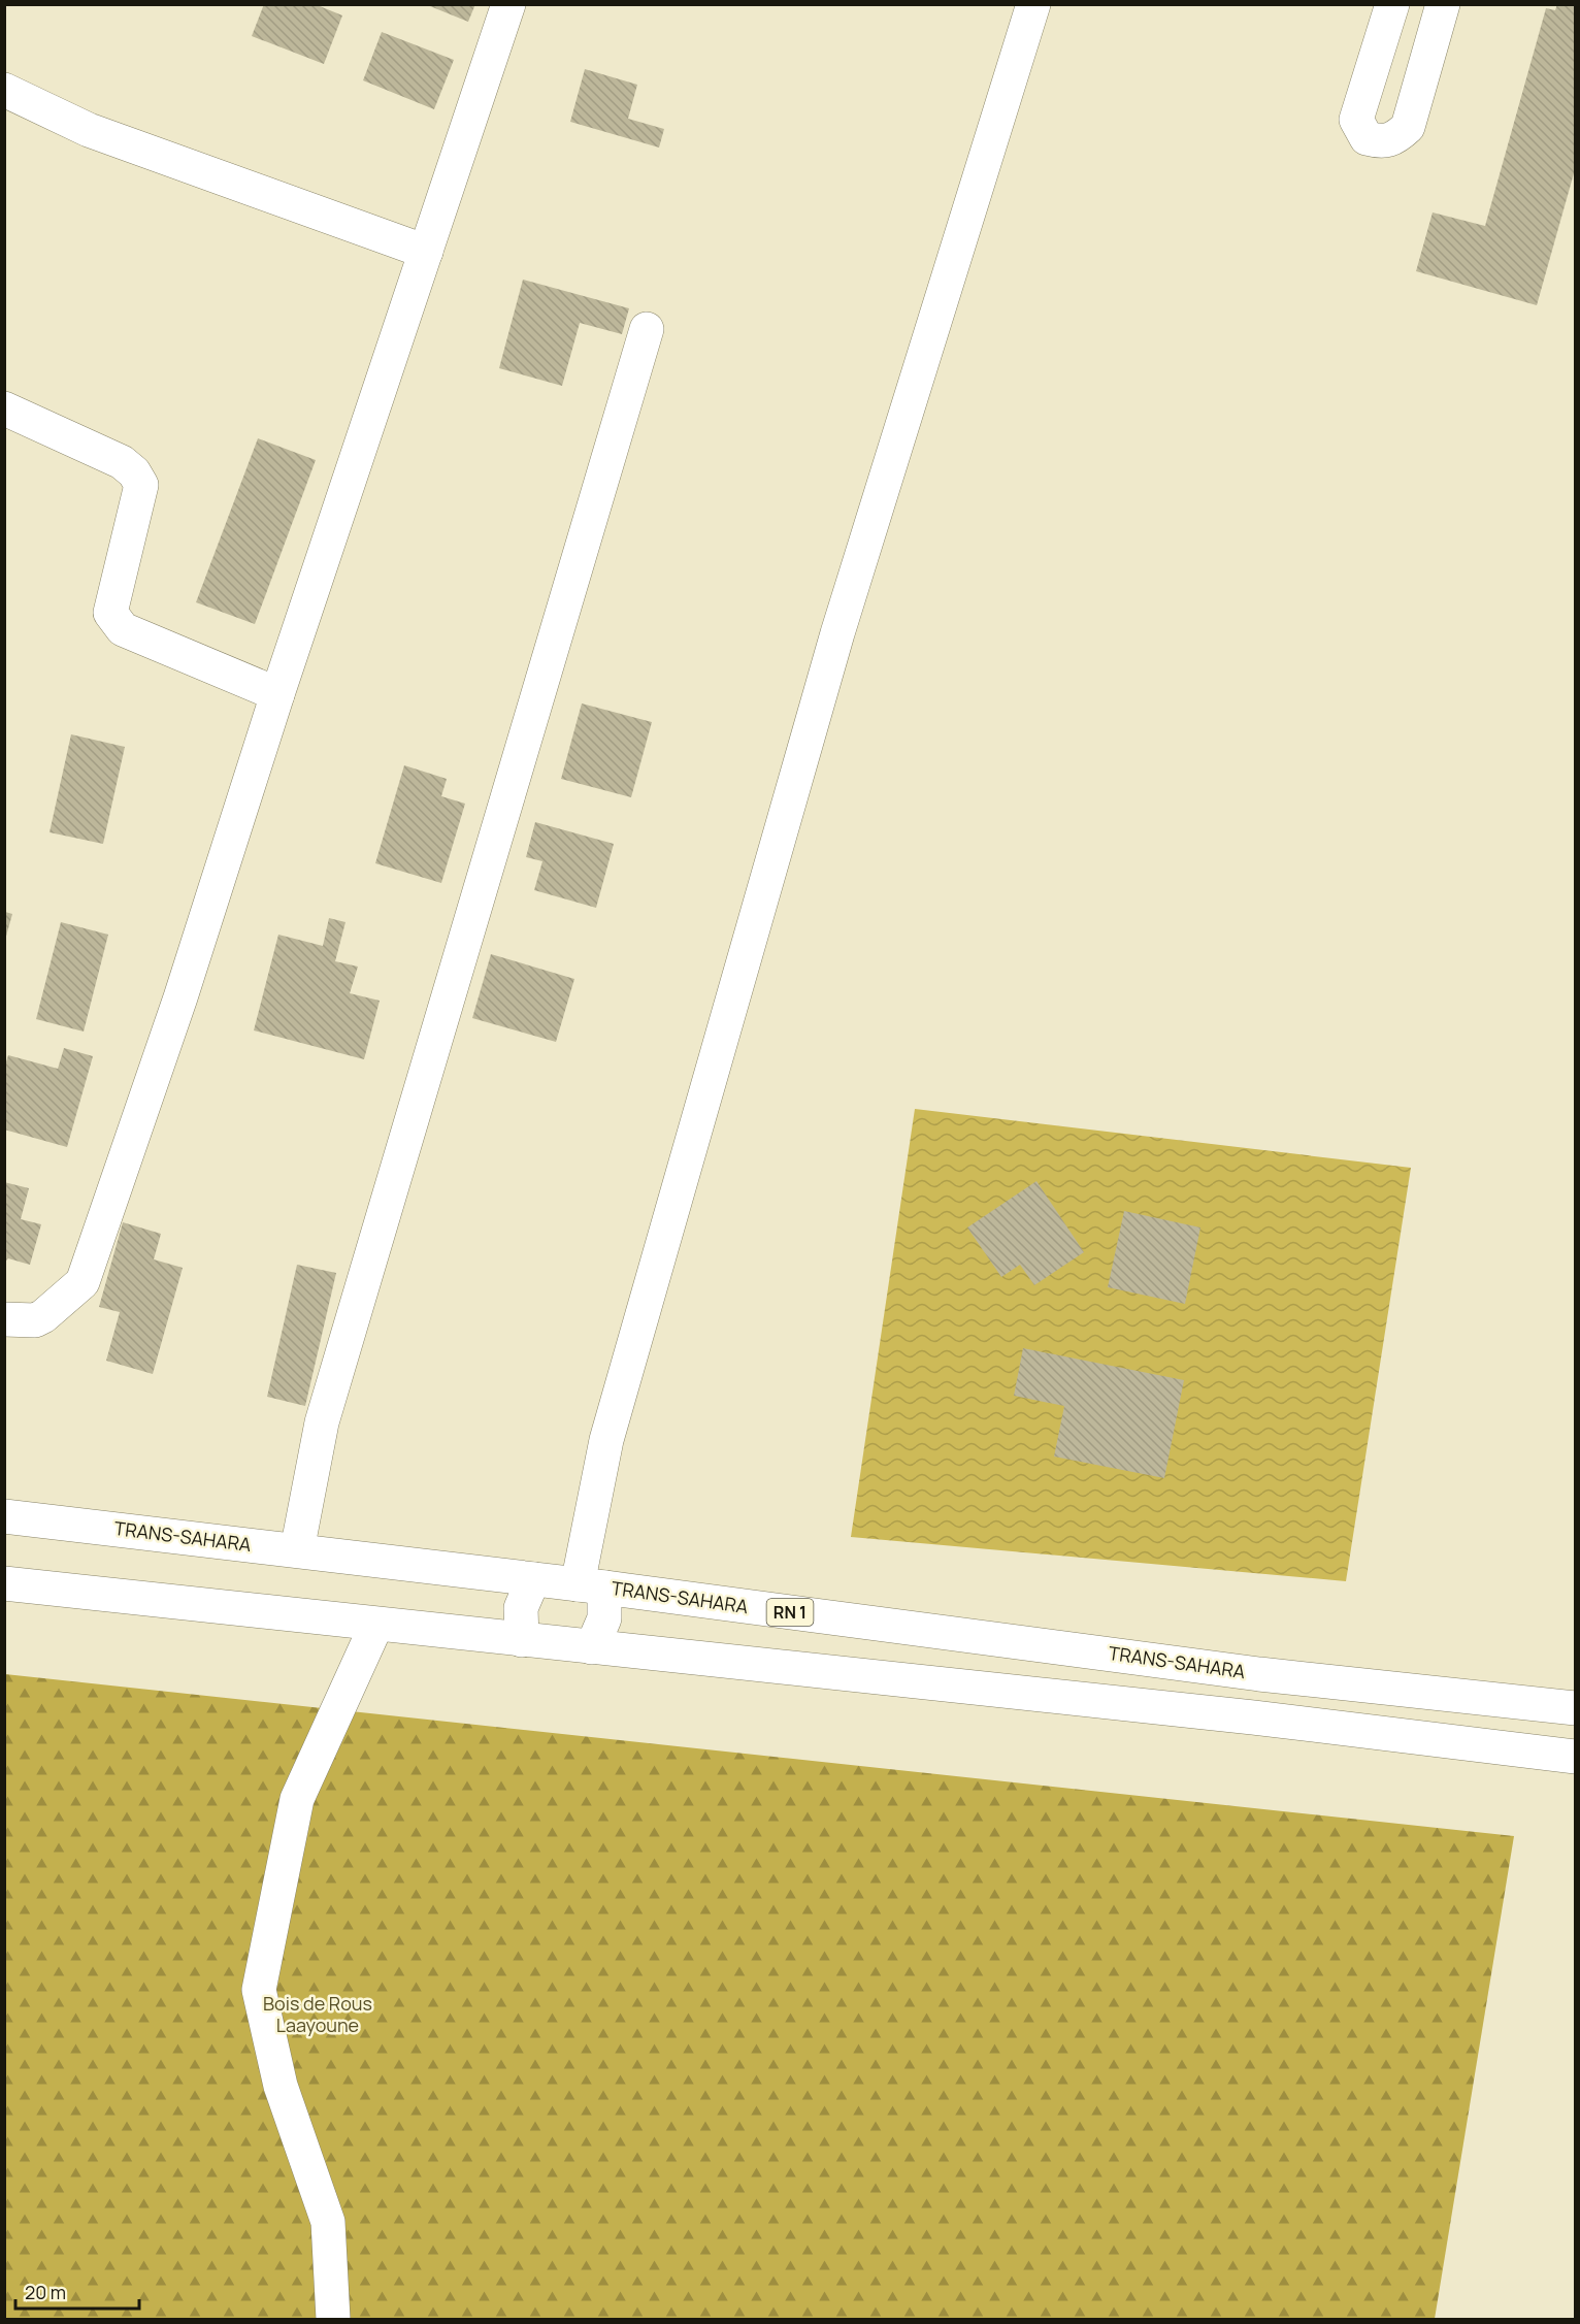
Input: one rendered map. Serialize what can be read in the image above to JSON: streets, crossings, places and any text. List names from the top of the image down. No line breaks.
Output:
{"streets":{"main road":["TRANS-SAHARA","RN 1"]},"parks":["Bois de Rous Laayoune"],"scale_bar":"20 m"}
